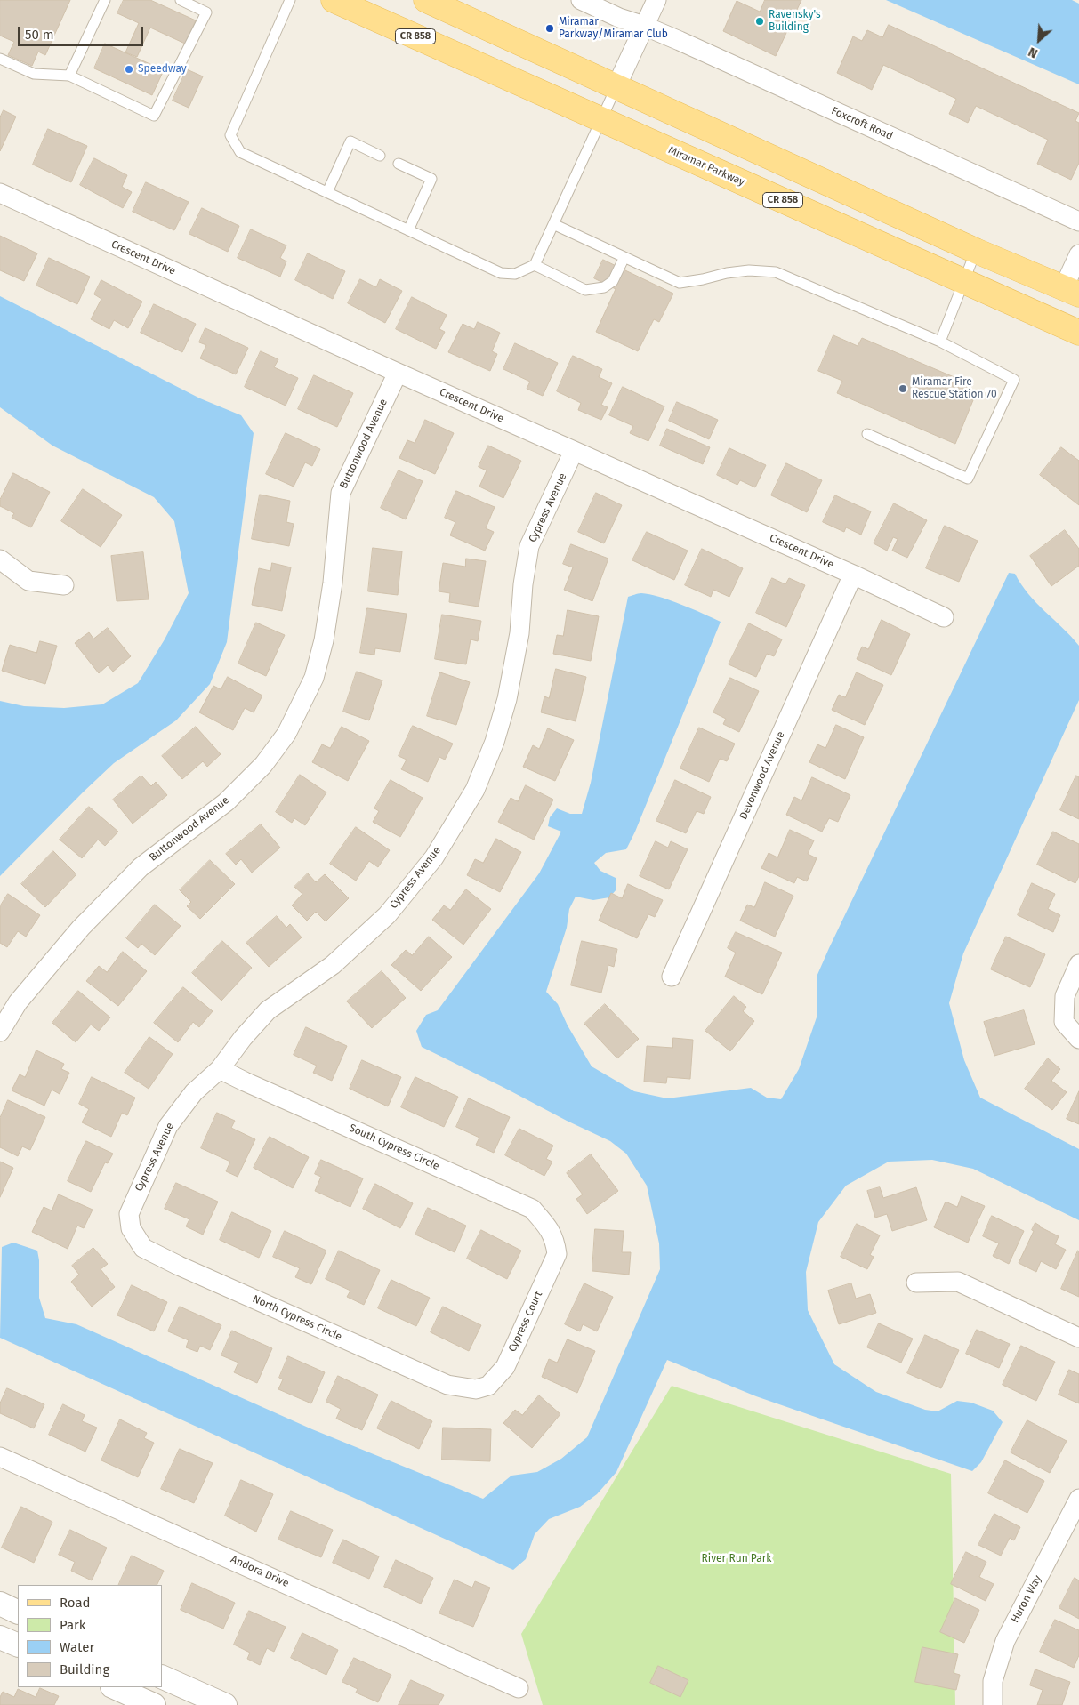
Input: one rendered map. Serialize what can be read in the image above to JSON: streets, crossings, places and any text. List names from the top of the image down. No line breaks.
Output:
{"streets":{"main road":["CR 858","Miramar Parkway"],"street":["Foxcroft Road","Crescent Drive","Buttonwood Avenue","Cypress Avenue","Devonwood Avenue","South Cypress Circle","North Cypress Circle","Cypress Court","Andora Drive","Huron Way"]},"crossings":[["Crescent Drive","Buttonwood Avenue"],["Crescent Drive","Cypress Avenue"],["Crescent Drive","Devonwood Avenue"],["Cypress Avenue","South Cypress Circle"],["Cypress Avenue","North Cypress Circle"],["South Cypress Circle","Cypress Court"],["North Cypress Circle","Cypress Court"]],"parks":["River Run Park"],"places":["Ravensky's Building","Miramar Parkway/Miramar Club","Speedway","Miramar Fire Rescue Station 70"],"legend":["Road","Park","Water","Building"],"scale_bar":"50 m","north":"bottom left"}
